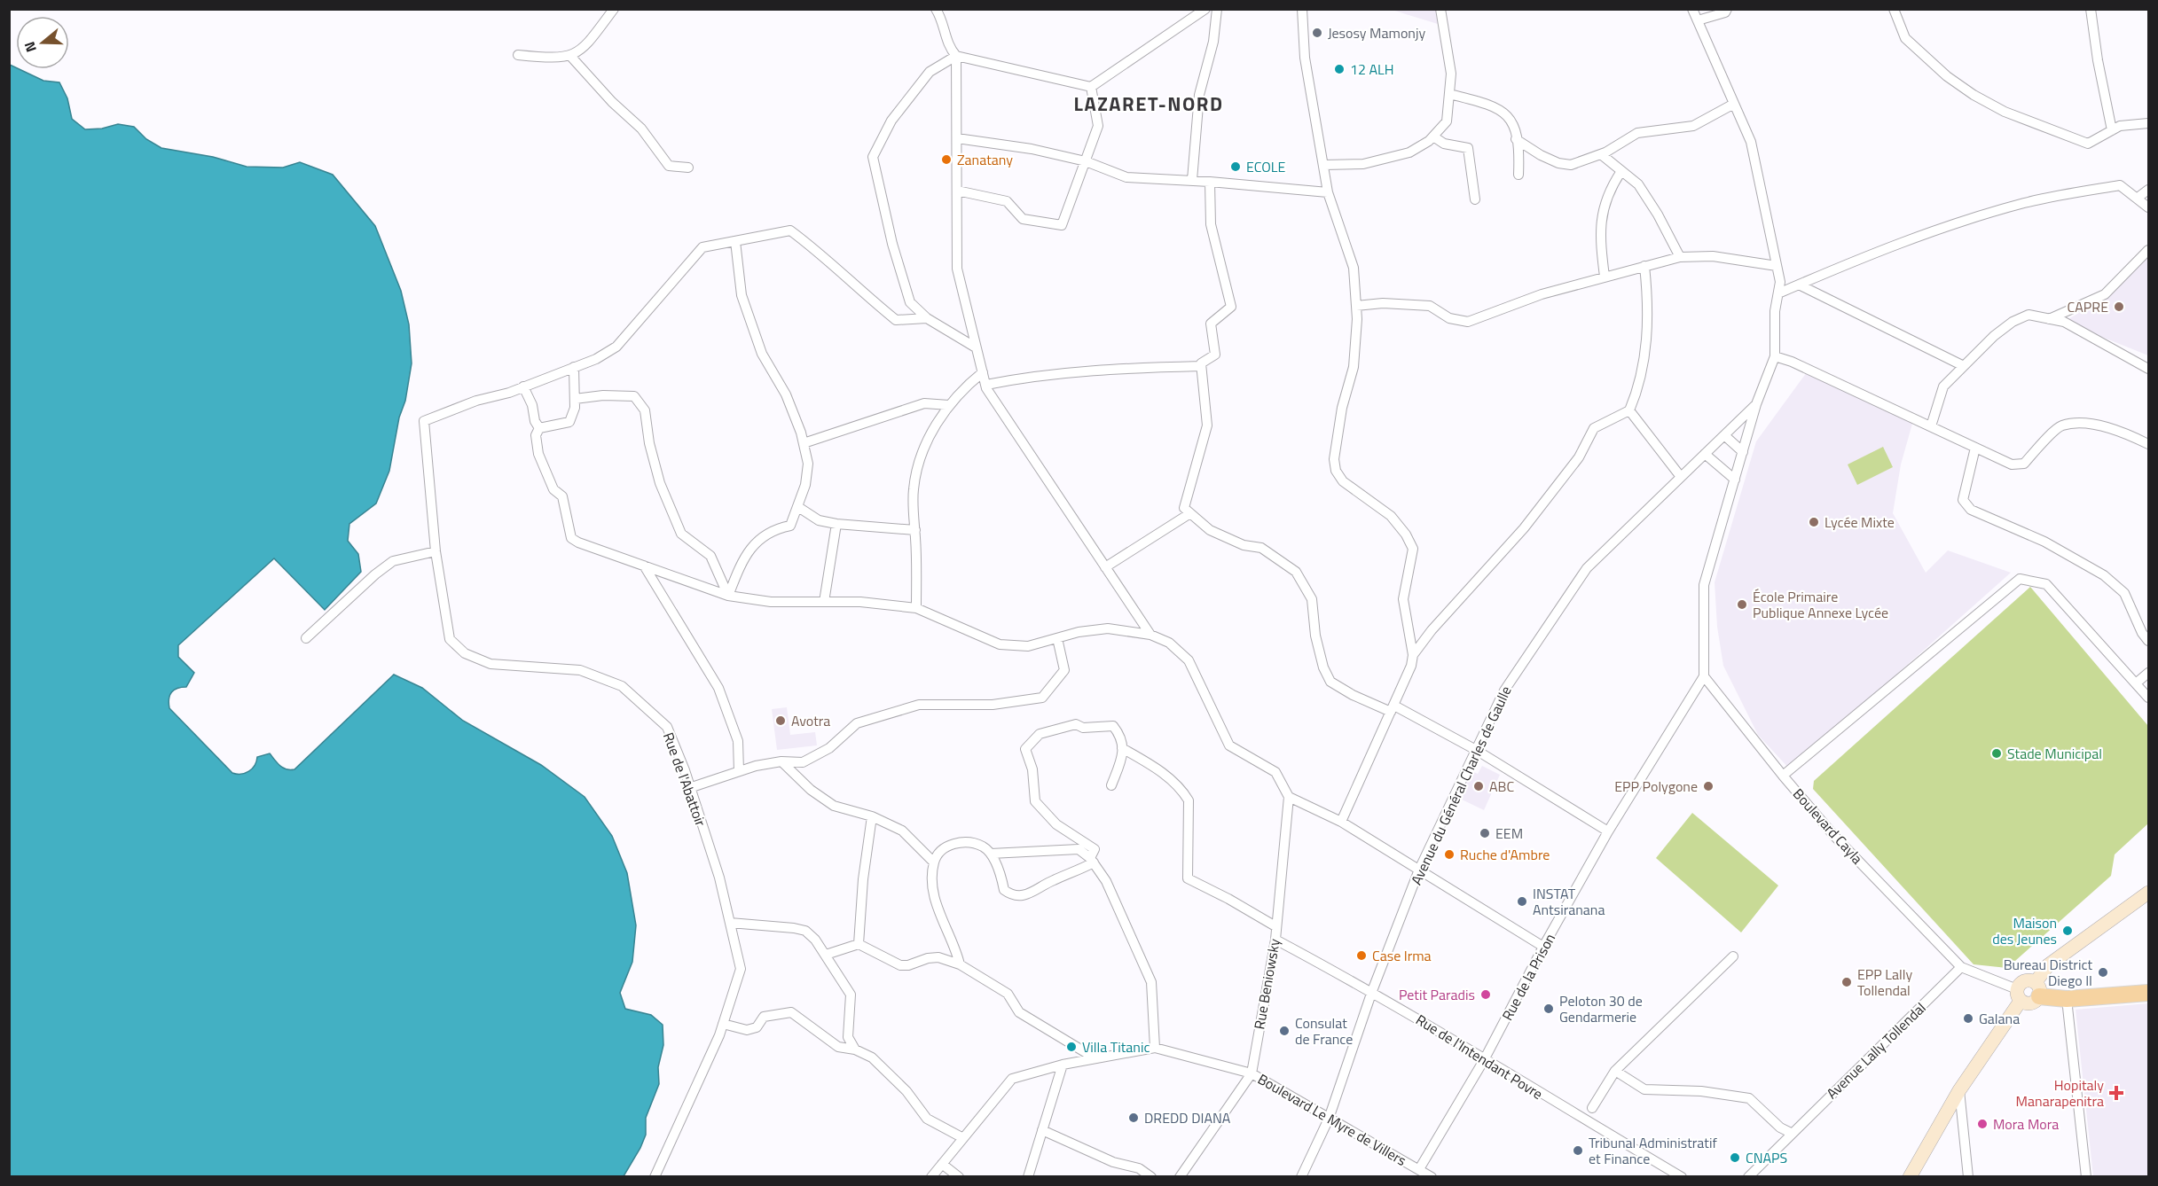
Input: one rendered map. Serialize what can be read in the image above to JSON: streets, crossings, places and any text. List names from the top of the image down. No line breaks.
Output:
{"streets":{"street":["Rue de l'Abattoir","Avenue du Général Charles de Gaulle","Boulevard Cayla","Rue de la Prison","Rue Beniowsky","Avenue Lally Tollendal","Rue de l'Intendant Povre","Boulevard Le Myre de Villers"]},"crossings":[["Avenue du Général Charles de Gaulle","Rue de l'Intendant Povre"],["Avenue du Général Charles de Gaulle","Boulevard Le Myre de Villers"],["Boulevard Cayla","Rue de la Prison"],["Boulevard Cayla","Avenue Lally Tollendal"],["Rue de la Prison","Rue de l'Intendant Povre"],["Rue de la Prison","Boulevard Le Myre de Villers"],["Rue Beniowsky","Rue de l'Intendant Povre"],["Rue Beniowsky","Boulevard Le Myre de Villers"]],"districts":["LAZARET-NORD"],"places":{"other":["Jesosy Mamonjy","12 ALH","Zanatany","ECOLE","CAPRE","Lycée Mixte","École Primaire Publique Annexe Lycée","Avotra","Stade Municipal","ABC","EPP Polygone","EEM","Ruche d'Ambre","INSTAT Antsiranana","Maison des Jeunes","Case Irma","Bureau District Diego II","EPP Lally Tollendal","Petit Paradis","Peloton 30 de Gendarmerie","Galana","Consulat de France","Villa Titanic","DREDD DIANA","Mora Mora","Tribunal Administratif et Finance","CNAPS"],"health":["Hopitaly Manarapenitra"]},"north":"left"}
